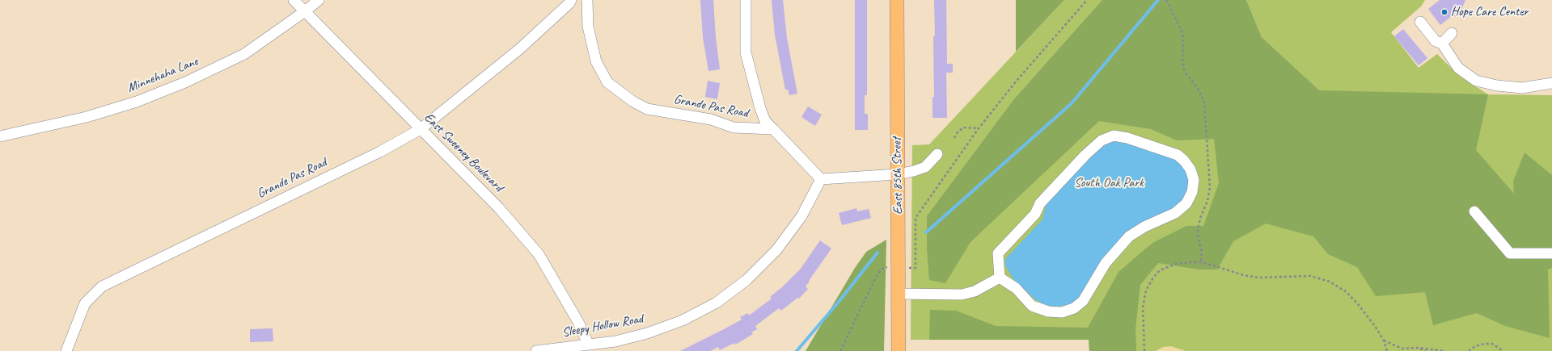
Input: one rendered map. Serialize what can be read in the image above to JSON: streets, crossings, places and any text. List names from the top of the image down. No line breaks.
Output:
{"streets":{"main road":["East 85th Street"],"street":["Minnehaha Lane","Grande Pas Road","East Sweeney Boulevard","Sleepy Hollow Road"]},"crossings":[["Minnehaha Lane","East Sweeney Boulevard"],["Grande Pas Road","East Sweeney Boulevard"],["East Sweeney Boulevard","Sleepy Hollow Road"]],"parks":["South Oak Park"],"places":["Hope Care Center"]}
